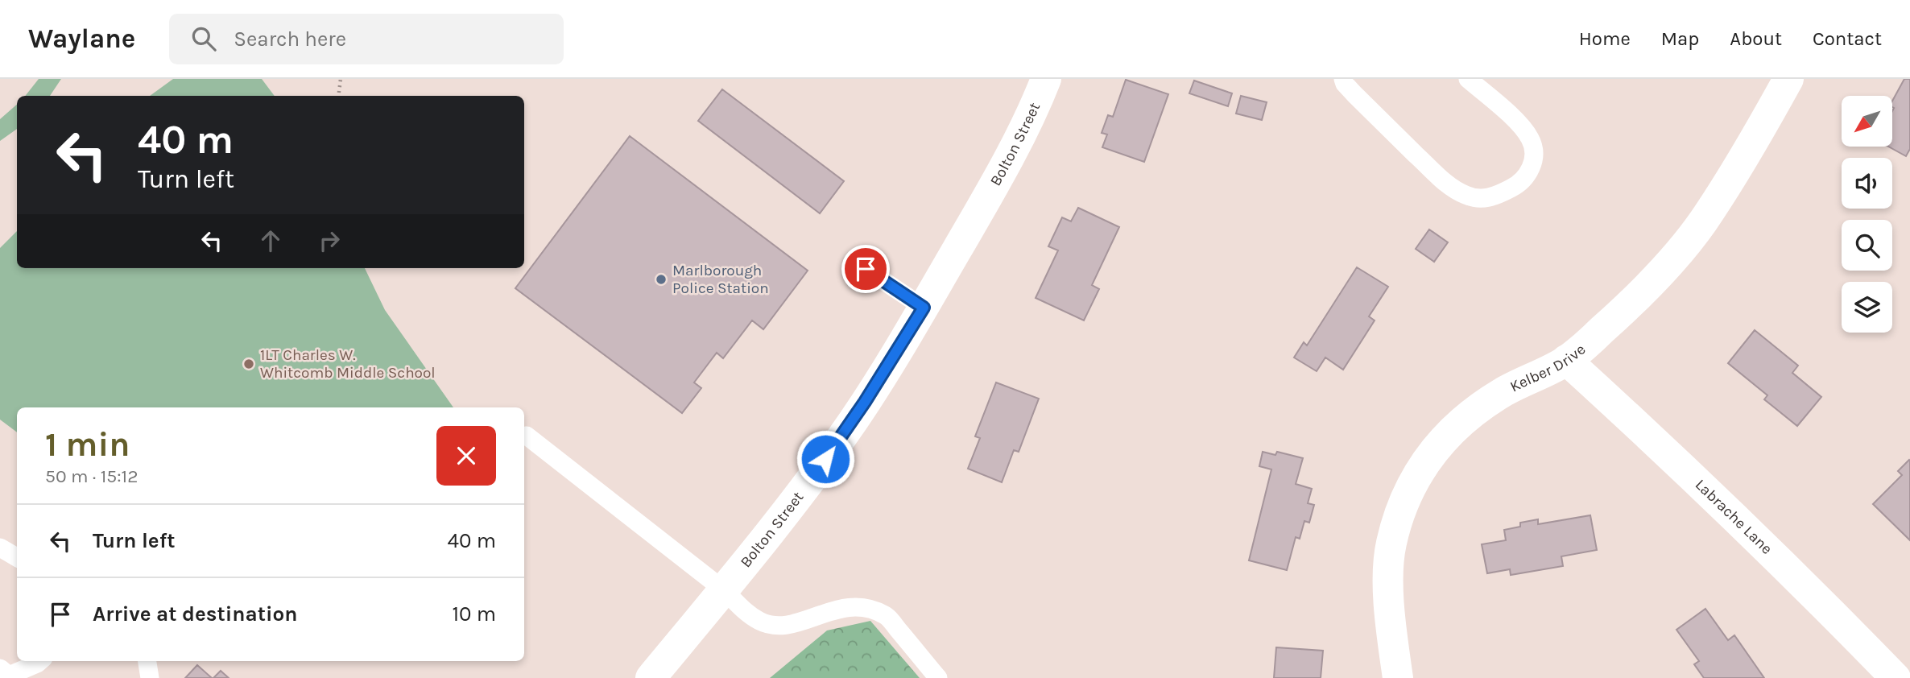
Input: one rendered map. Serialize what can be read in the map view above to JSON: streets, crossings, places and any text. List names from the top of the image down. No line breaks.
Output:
{"streets":{"street":["Bolton Street","Kelber Drive","Labrache Lane"]},"crossings":[["Kelber Drive","Labrache Lane"]],"places":["Marlborough Police Station","1LT Charles W. Whitcomb Middle School"],"north":"bottom left","page":{"header":"Waylane","search":"Search here","nav":["Home","Map","About","Contact"],"turn":["40 m","Turn left"],"heading":["1 min","50 m · 15:12"],"list":[{"name":"Turn left","value":"40 m"},{"name":"Arrive at destination","value":"10 m"}]}}
